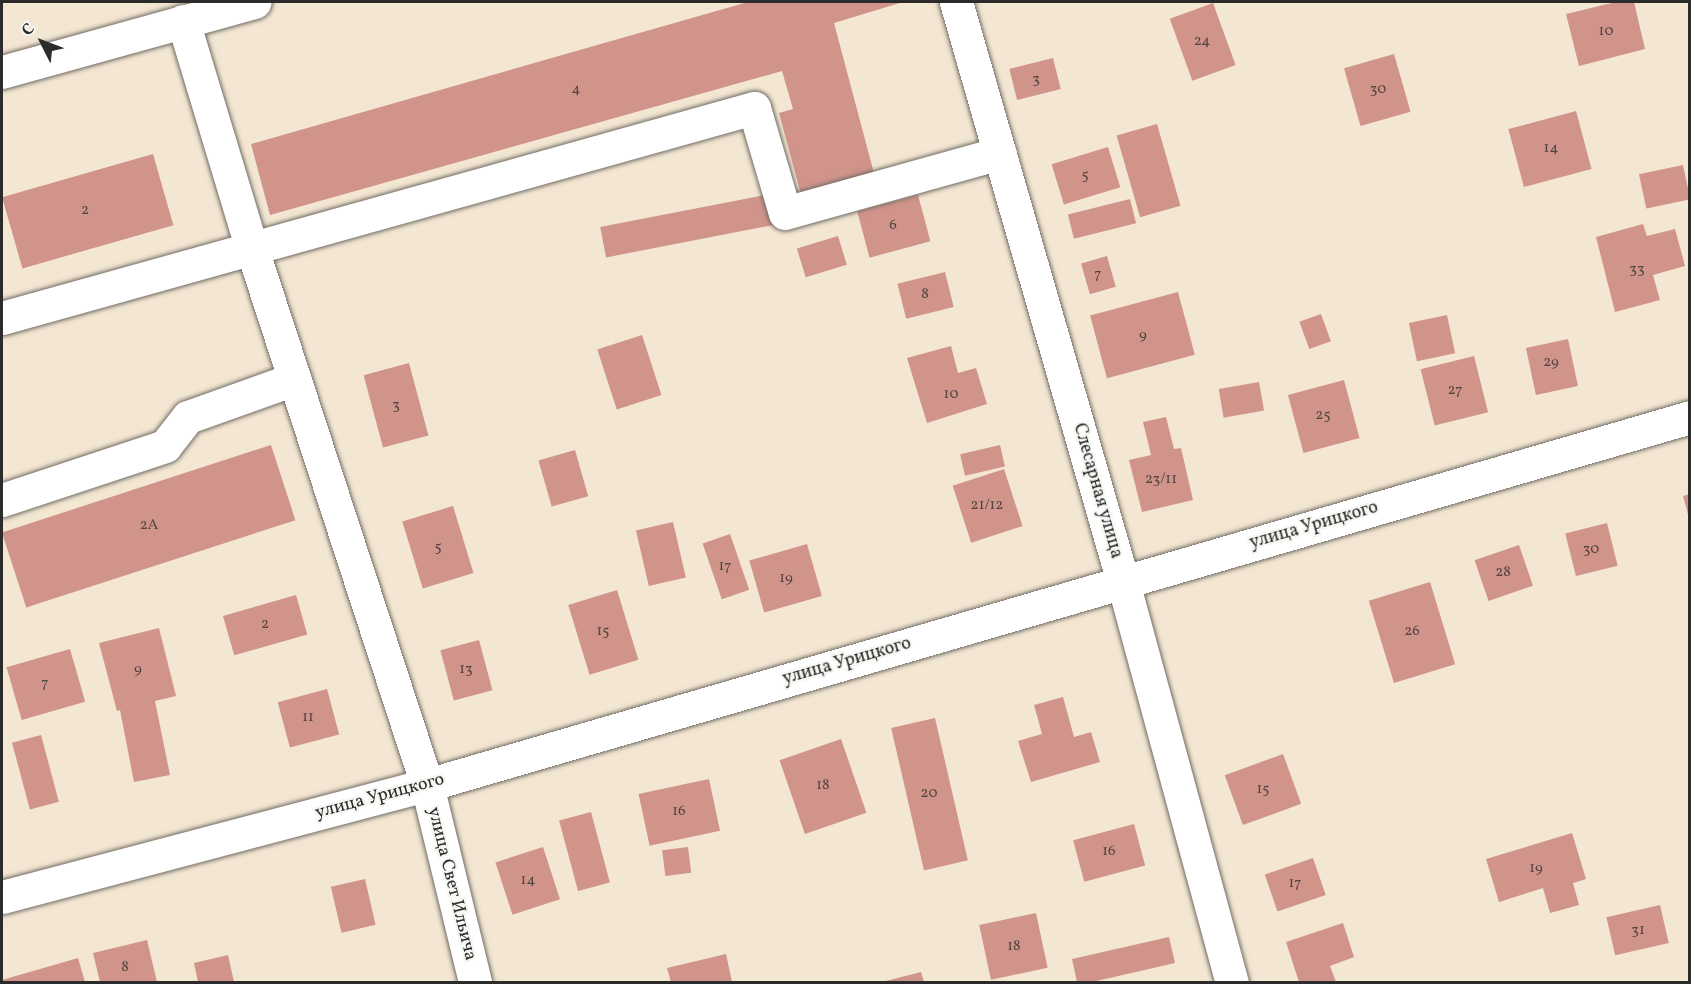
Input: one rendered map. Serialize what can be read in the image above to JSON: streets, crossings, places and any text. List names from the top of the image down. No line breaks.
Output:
{"streets":{"street":["Слесарная улица","улица Урицкого","улица Свет Ильича"]},"crossings":[["Слесарная улица","улица Урицкого"],["улица Урицкого","улица Свет Ильича"]],"house_numbers":["10","24","3","4","30","14","5","2","6","33","7","8","9","29","27","10","3","25","23/11","21/12","2А","5","30","17","28","19","2","15","26","9","13","7","11","18","15","20","16","16","19","14","17","31","18","8"],"north":"top left"}
